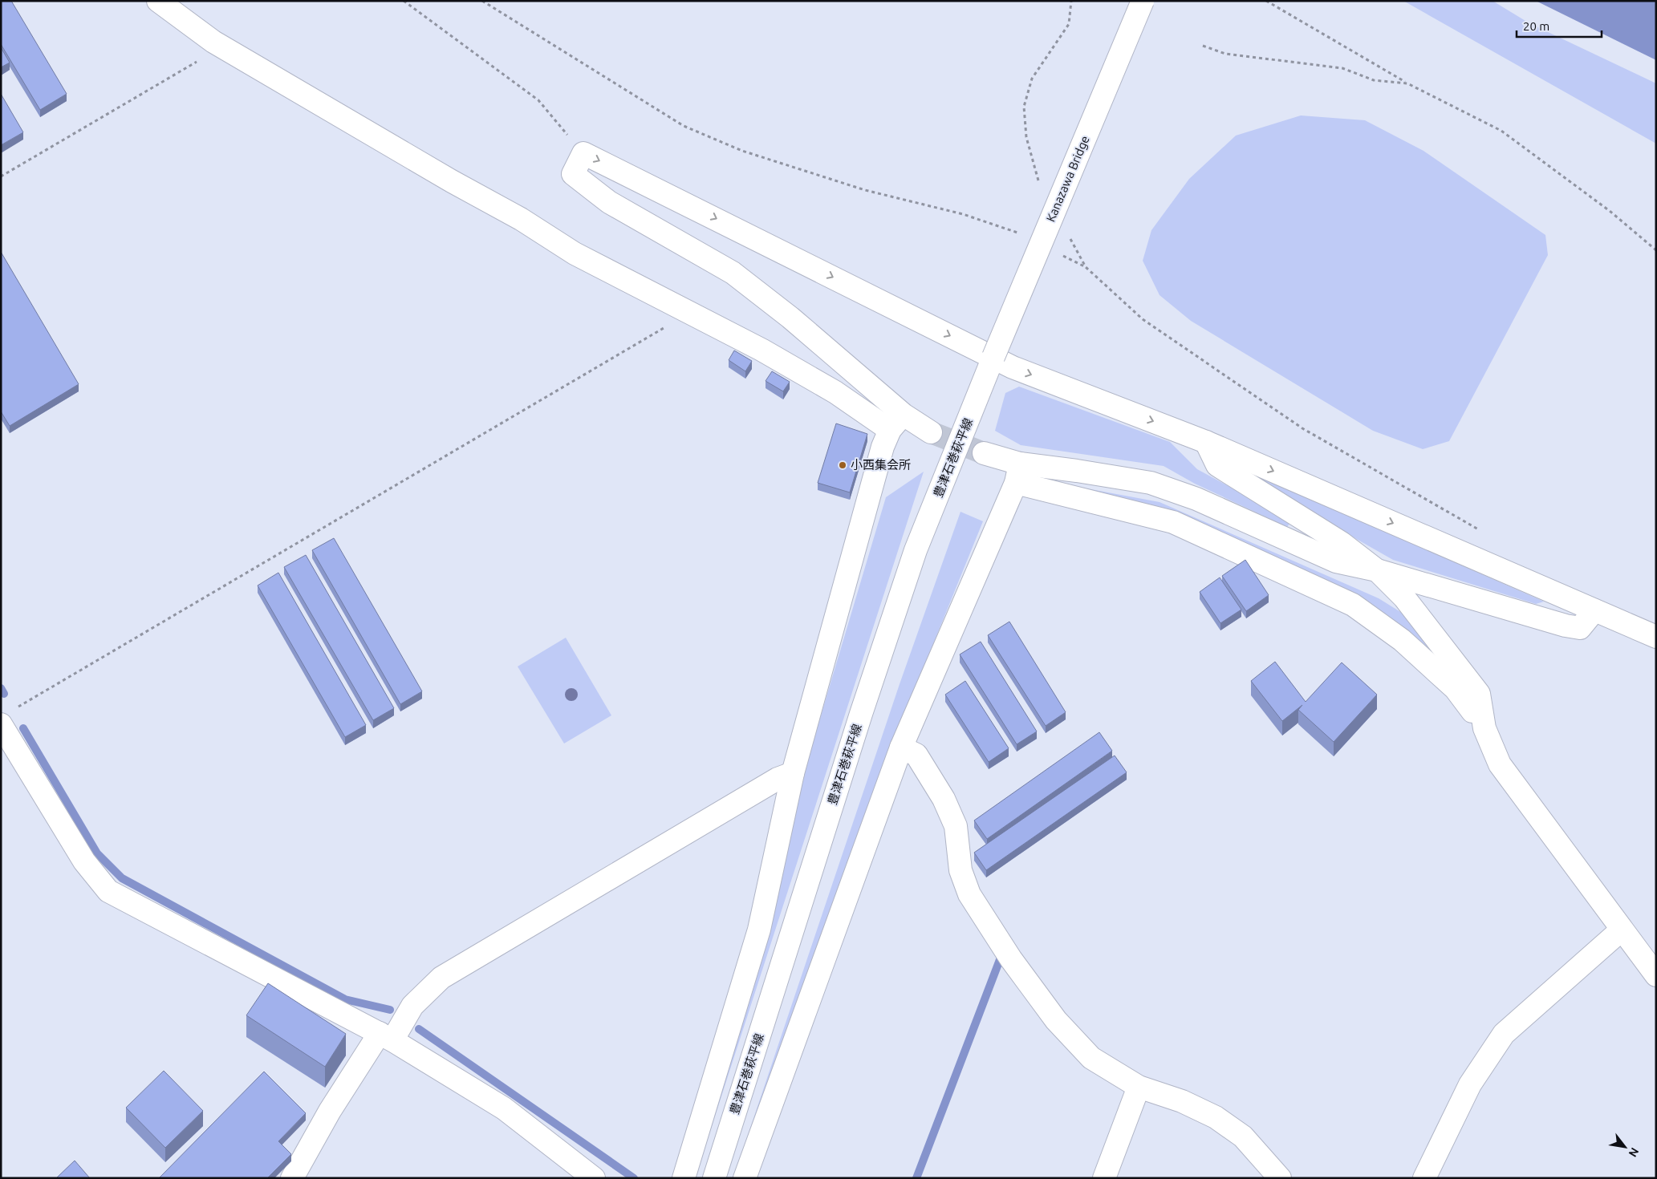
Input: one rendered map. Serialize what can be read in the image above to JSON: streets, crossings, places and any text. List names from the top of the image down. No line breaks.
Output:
{"streets":{"street":["Kanazawa Bridge","豊津石巻萩平線"]},"crossings":[["Kanazawa Bridge","豊津石巻萩平線"]],"places":["小西集会所"],"scale_bar":"20 m","north":"bottom right"}
